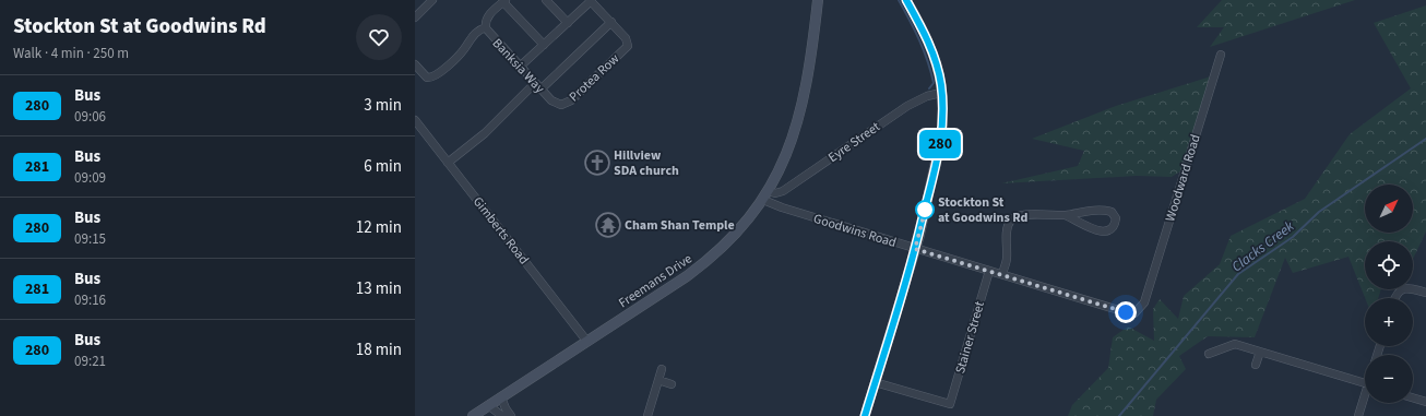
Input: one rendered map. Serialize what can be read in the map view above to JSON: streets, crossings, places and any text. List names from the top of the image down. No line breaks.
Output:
{"streets":{"main road":["Freemans Drive"],"street":["Banksia Way","Protea Row","Eyre Street","Woodward Road","Gimberts Road","Goodwins Road","Stainer Street"]},"crossings":[["Banksia Way","Protea Row"],["Eyre Street","Goodwins Road"],["Eyre Street","Freemans Drive"],["Woodward Road","Goodwins Road"],["Gimberts Road","Freemans Drive"],["Goodwins Road","Freemans Drive"],["Goodwins Road","Stainer Street"]],"water":["Clacks Creek"],"places":{"church":["Hillview SDA church"],"other":["Stockton St at Goodwins Rd"],"temple":["Cham Shan Temple"]},"lines":["bus line 280"],"north":"top right","page":{"heading":["Stockton St at Goodwins Rd","Walk · 4 min · 250 m"],"on_map":"280","list":[{"mark":"280","name":"Bus","note":"09:06","value":"3 min"},{"mark":"281","name":"Bus","note":"09:09","value":"6 min"},{"mark":"280","name":"Bus","note":"09:15","value":"12 min"},{"mark":"281","name":"Bus","note":"09:16","value":"13 min"},{"mark":"280","name":"Bus","note":"09:21","value":"18 min"}],"map_buttons":["+","−"]}}
